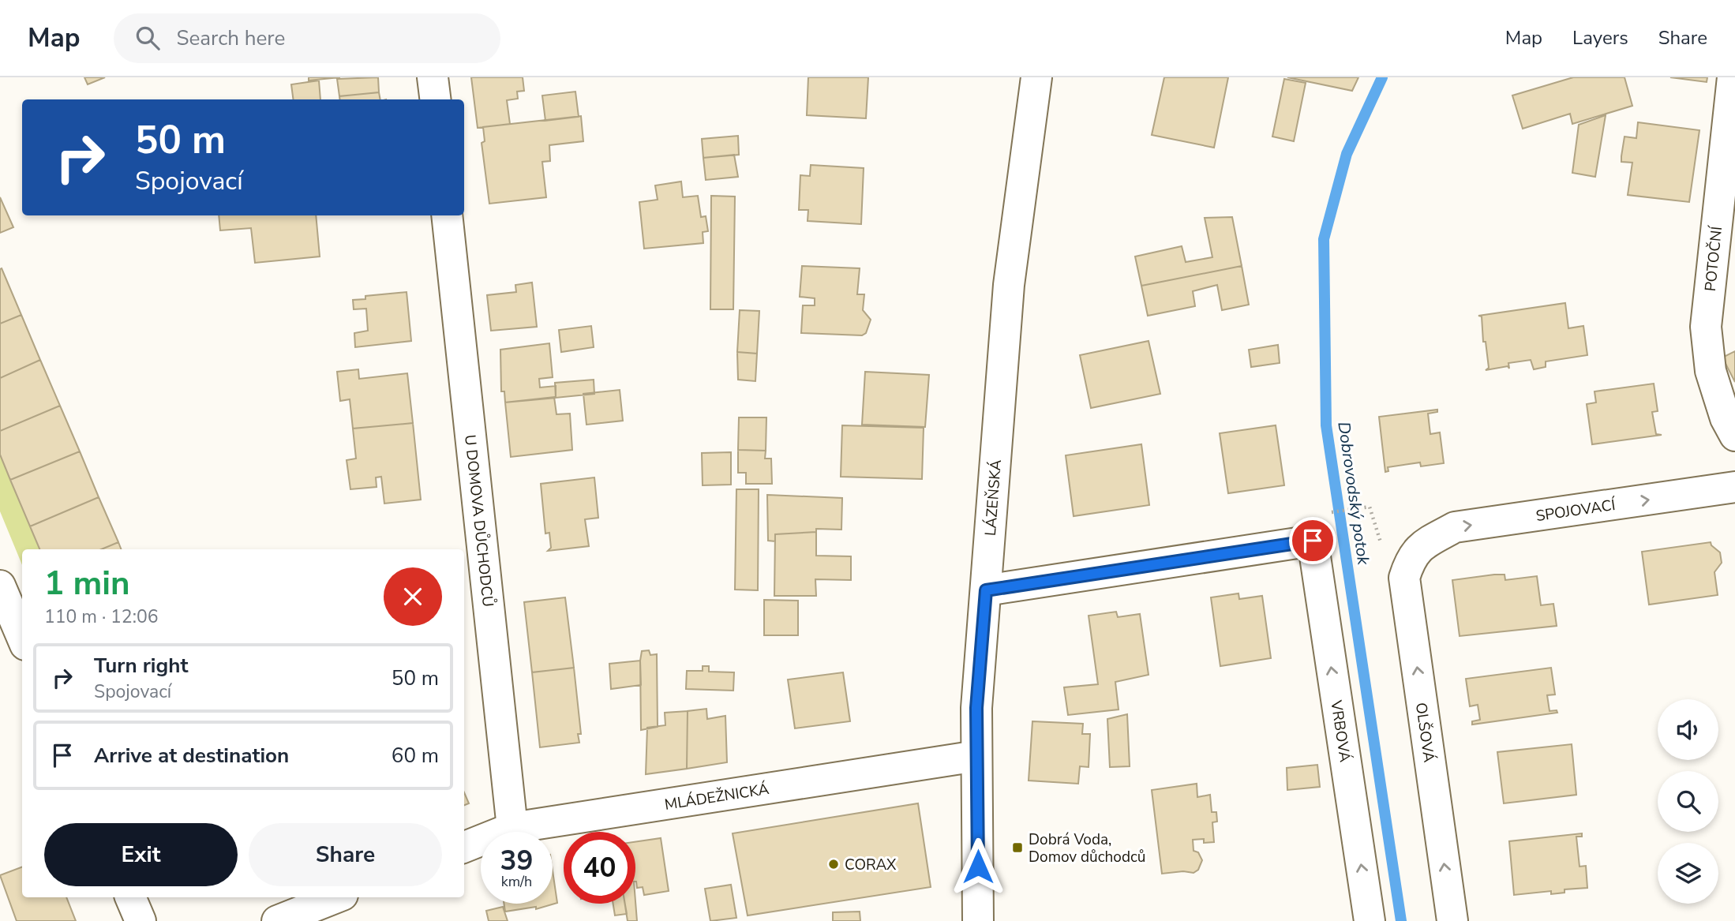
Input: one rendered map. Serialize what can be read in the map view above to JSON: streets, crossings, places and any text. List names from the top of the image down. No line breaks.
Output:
{"streets":{"street":["POTOČNÍ","LÁZEŇSKÁ","SPOJOVACÍ","U DOMOVA DŮCHODCŮ","VRBOVÁ","OLŠOVÁ","MLÁDEŽNICKÁ"]},"crossings":[["LÁZEŇSKÁ","VRBOVÁ"],["LÁZEŇSKÁ","MLÁDEŽNICKÁ"],["SPOJOVACÍ","OLŠOVÁ"],["U DOMOVA DŮCHODCŮ","MLÁDEŽNICKÁ"]],"one_way":["SPOJOVACÍ","OLŠOVÁ"],"water":["Dobrovodský potok"],"places":{"transit":["Dobrá Voda, Domov důchodců"],"other":["CORAX"]},"page":{"header":"Map","search":"Search here","nav":["Map","Layers","Share"],"turn":["50 m","Spojovací"],"heading":["1 min","110 m · 12:06"],"list":[{"name":"Turn right","note":"Spojovací","value":"50 m"},{"name":"Arrive at destination","value":"60 m"}],"buttons":["Exit","Share"],"speed":"39 km/h","limit":"40"}}
